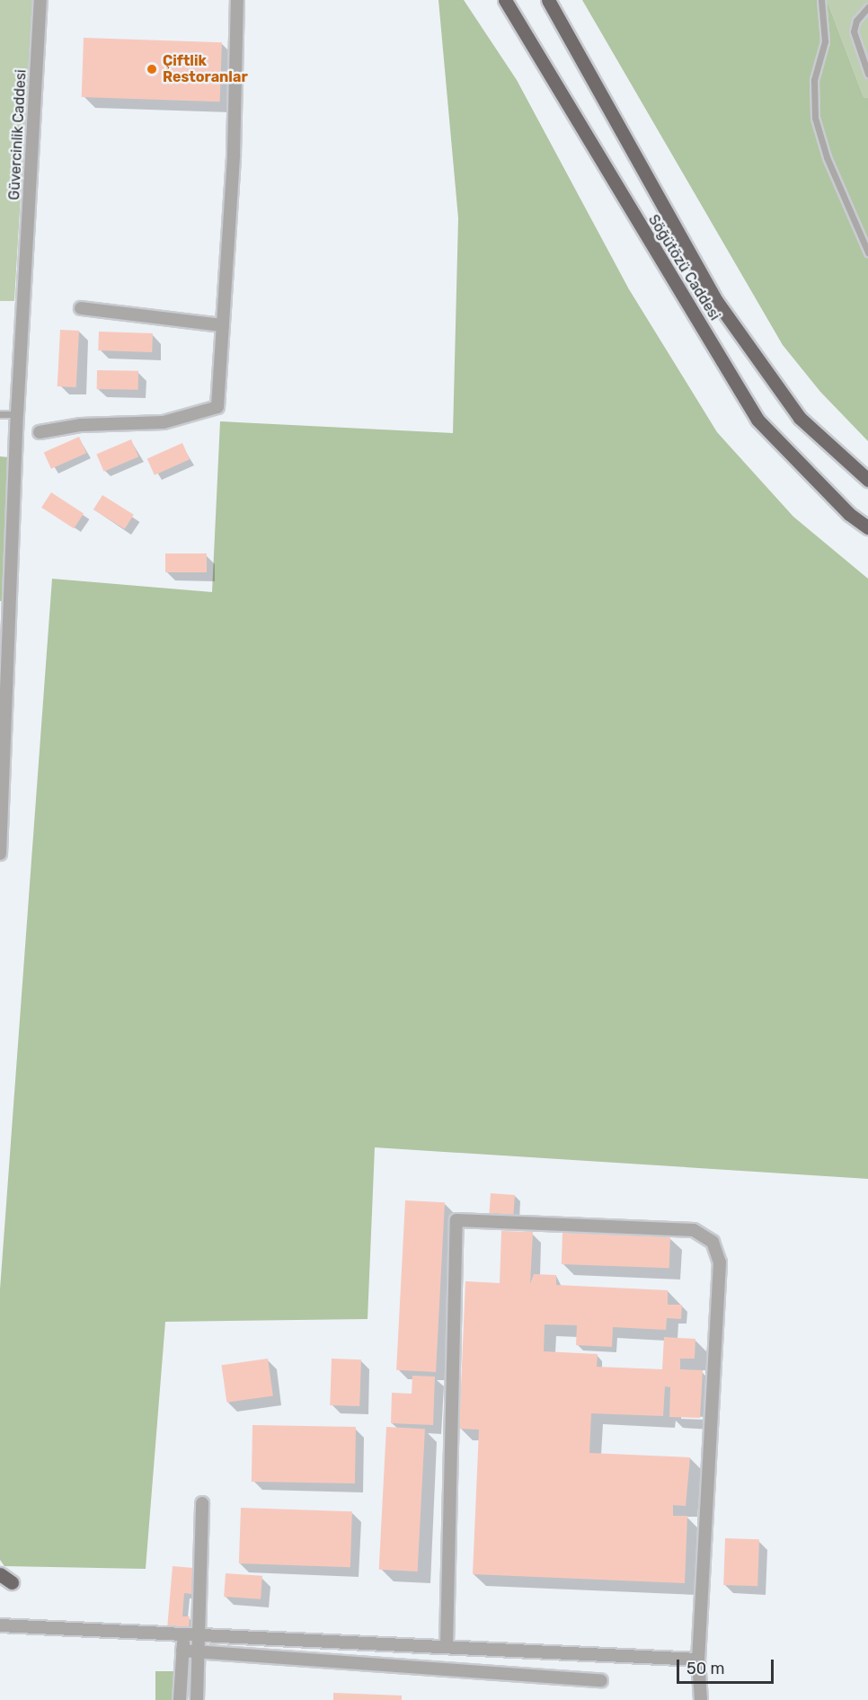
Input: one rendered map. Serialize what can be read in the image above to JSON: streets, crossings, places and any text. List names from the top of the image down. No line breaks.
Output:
{"streets":{"main road":["Söğütözü Caddesi"],"street":["Güvercinlik Caddesi"]},"places":["Çiftlik Restoranlar"],"scale_bar":"50 m"}
